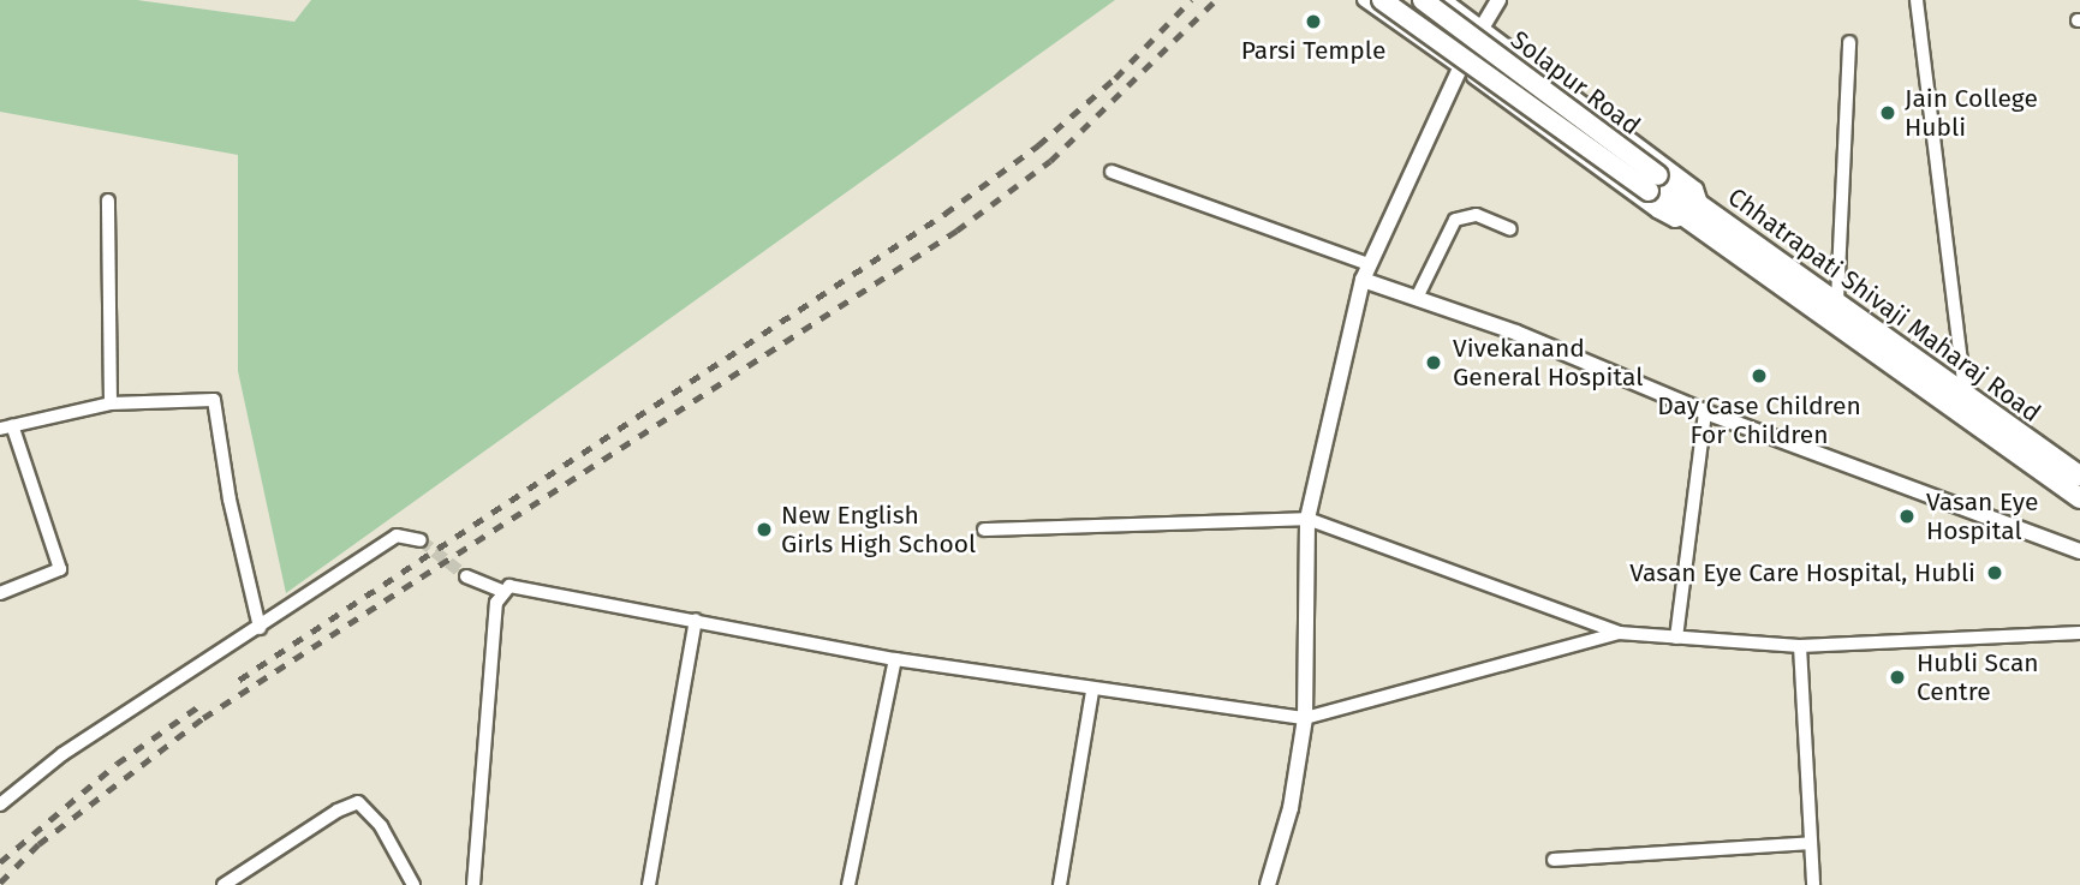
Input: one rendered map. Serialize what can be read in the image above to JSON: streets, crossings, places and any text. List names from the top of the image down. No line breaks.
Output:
{"streets":{"main road":["Solapur Road","Chhatrapati Shivaji Maharaj Road"]},"crossings":[["Solapur Road","Chhatrapati Shivaji Maharaj Road"]],"places":["Parsi Temple","Jain College Hubli","Vivekanand General Hospital","Day Case Children For Children","Vasan Eye Hospital","New English Girls High School","Vasan Eye Care Hospital, Hubli","Hubli Scan Centre"]}
